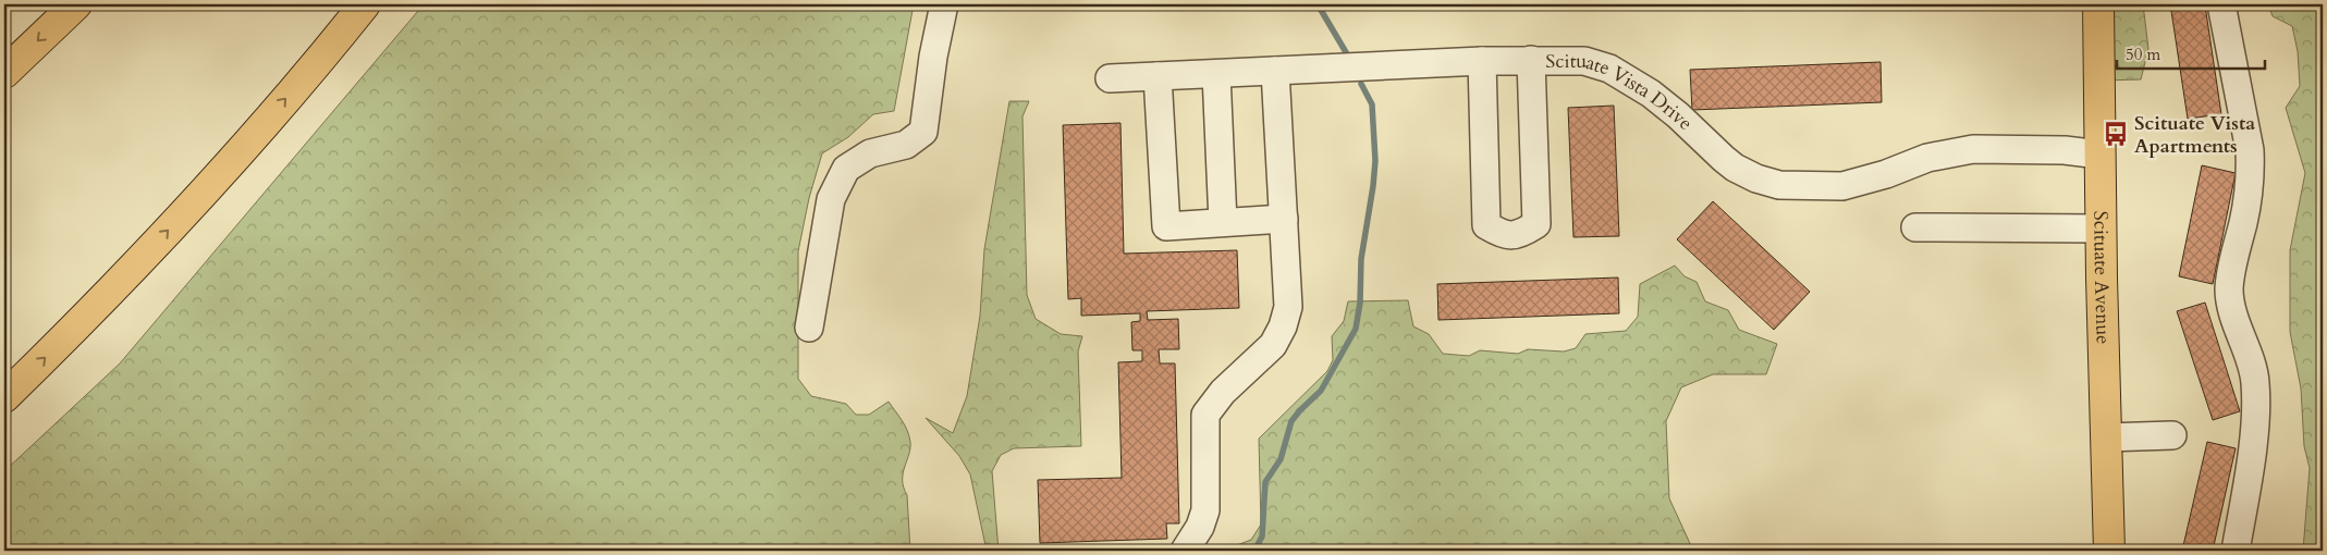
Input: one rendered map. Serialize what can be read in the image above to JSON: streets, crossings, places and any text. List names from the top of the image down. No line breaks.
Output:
{"streets":{"main road":["Scituate Avenue"],"street":["Scituate Vista Drive"]},"crossings":[["Scituate Vista Drive","Scituate Avenue"]],"places":{"bus stop":["Scituate Vista Apartments"]},"scale_bar":"50 m"}
